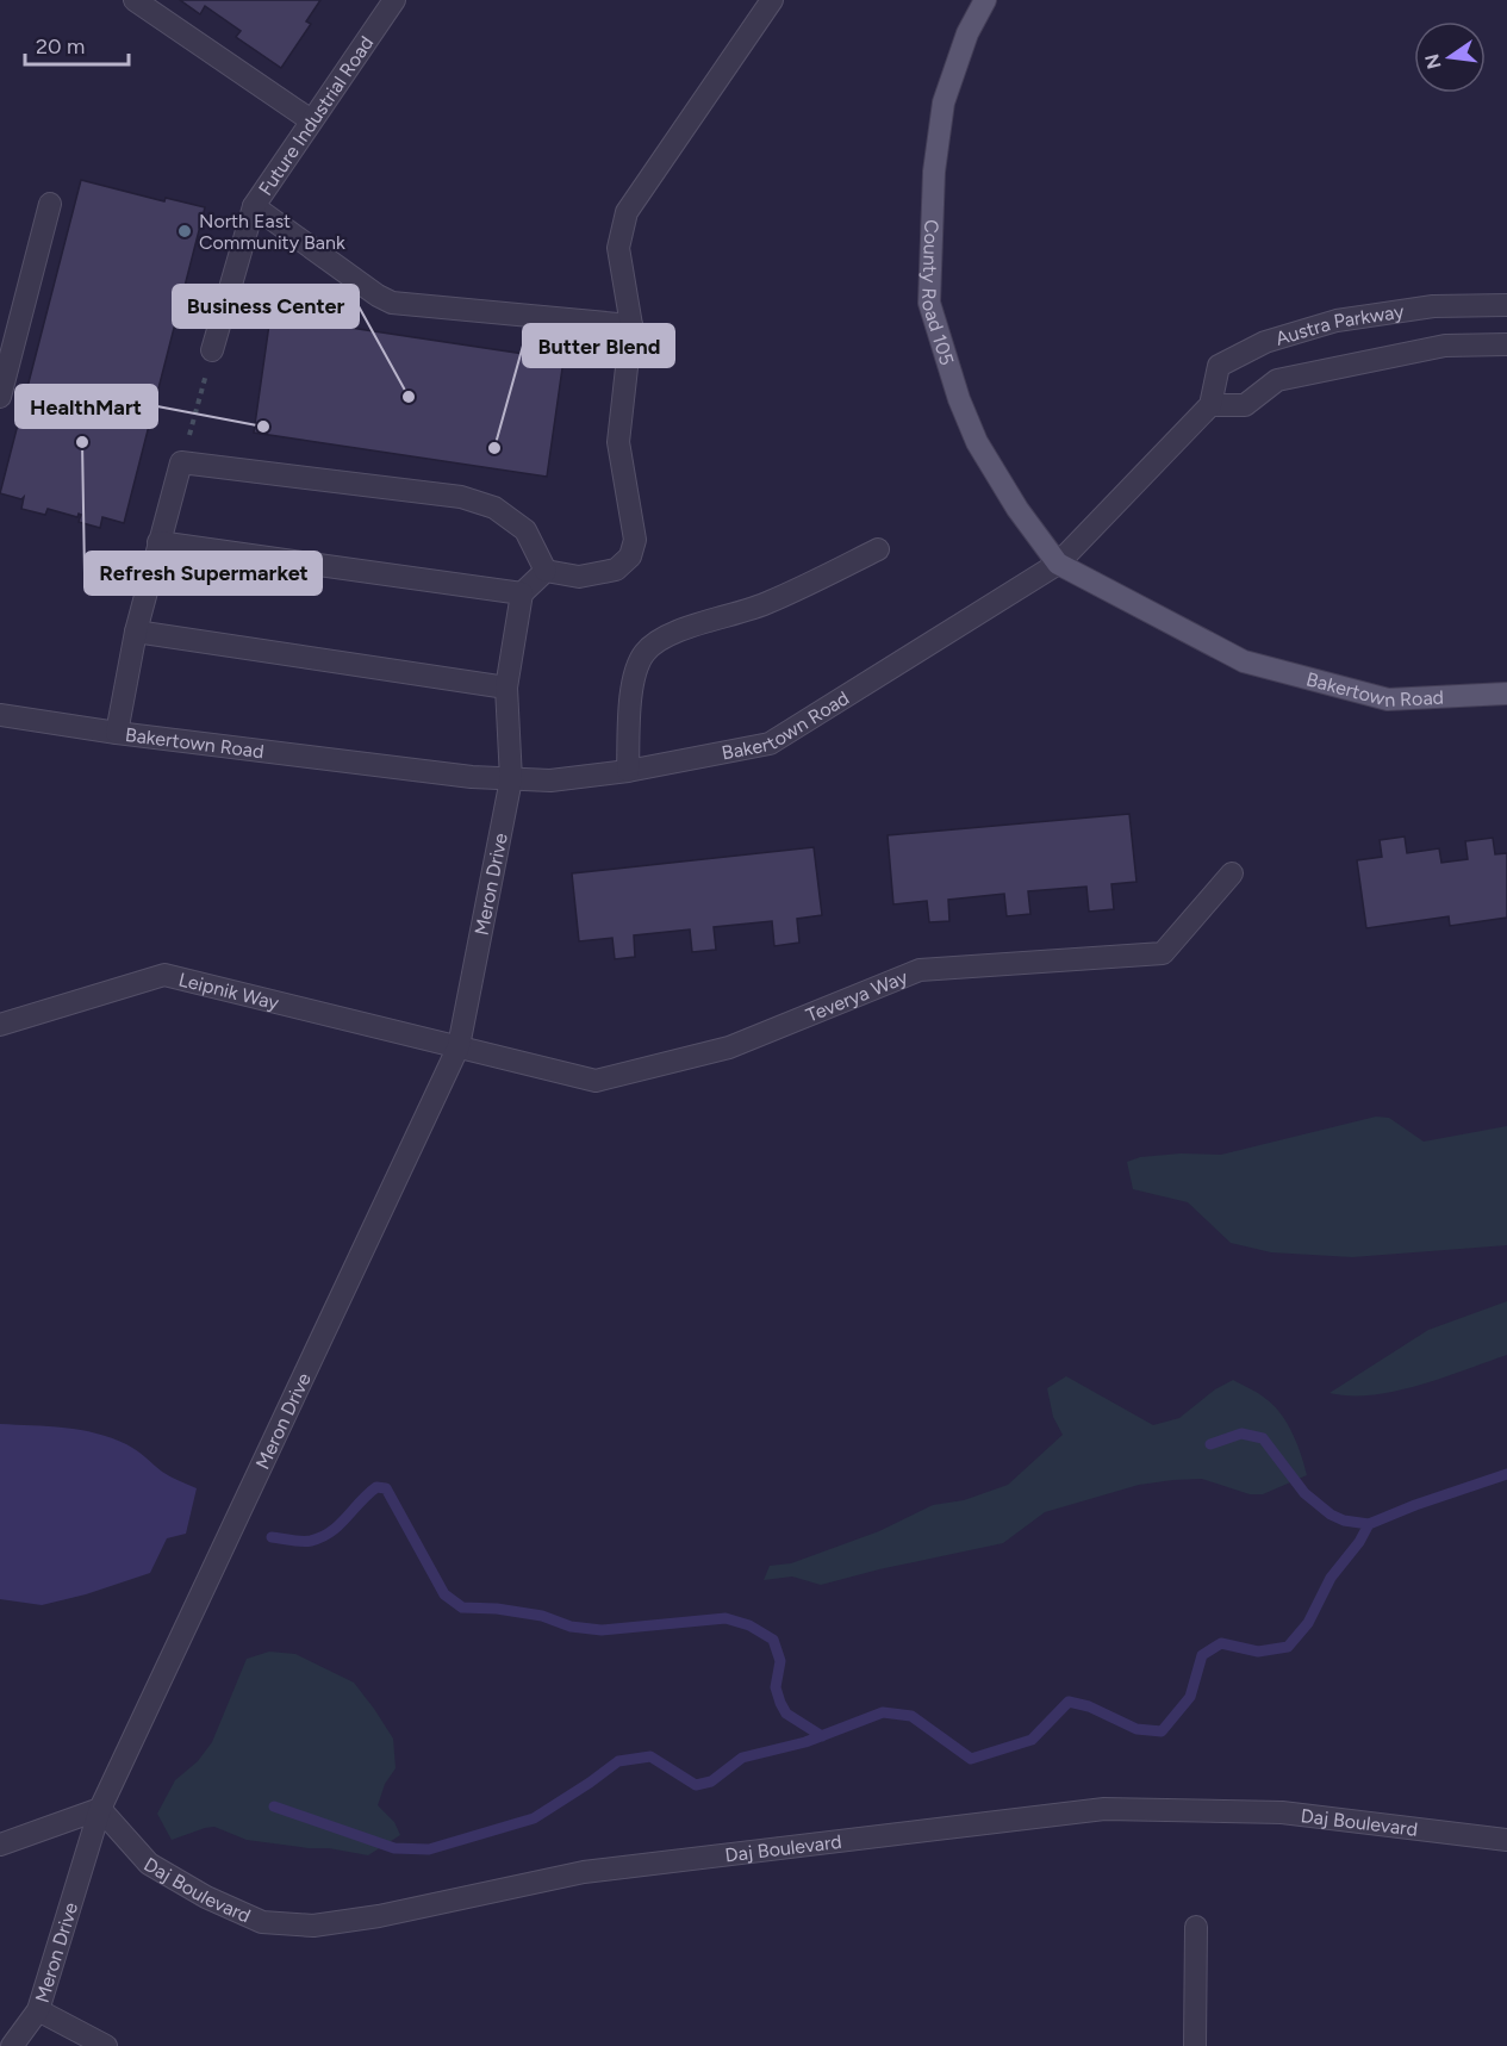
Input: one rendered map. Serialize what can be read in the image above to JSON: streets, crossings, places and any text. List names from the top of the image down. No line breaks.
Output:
{"streets":{"main road":["County Road 105","Bakertown Road"],"street":["Future Industrial Road","Austra Parkway","Meron Drive","Leipnik Way","Teverya Way","Daj Boulevard"]},"crossings":[["County Road 105","Bakertown Road"],["Bakertown Road","Meron Drive"],["Meron Drive","Leipnik Way"],["Meron Drive","Teverya Way"],["Meron Drive","Daj Boulevard"],["Leipnik Way","Teverya Way"]],"places":["North East Community Bank","Business Center","HealthMart","Refresh Supermarket","Butter Blend"],"scale_bar":"20 m","north":"left"}
